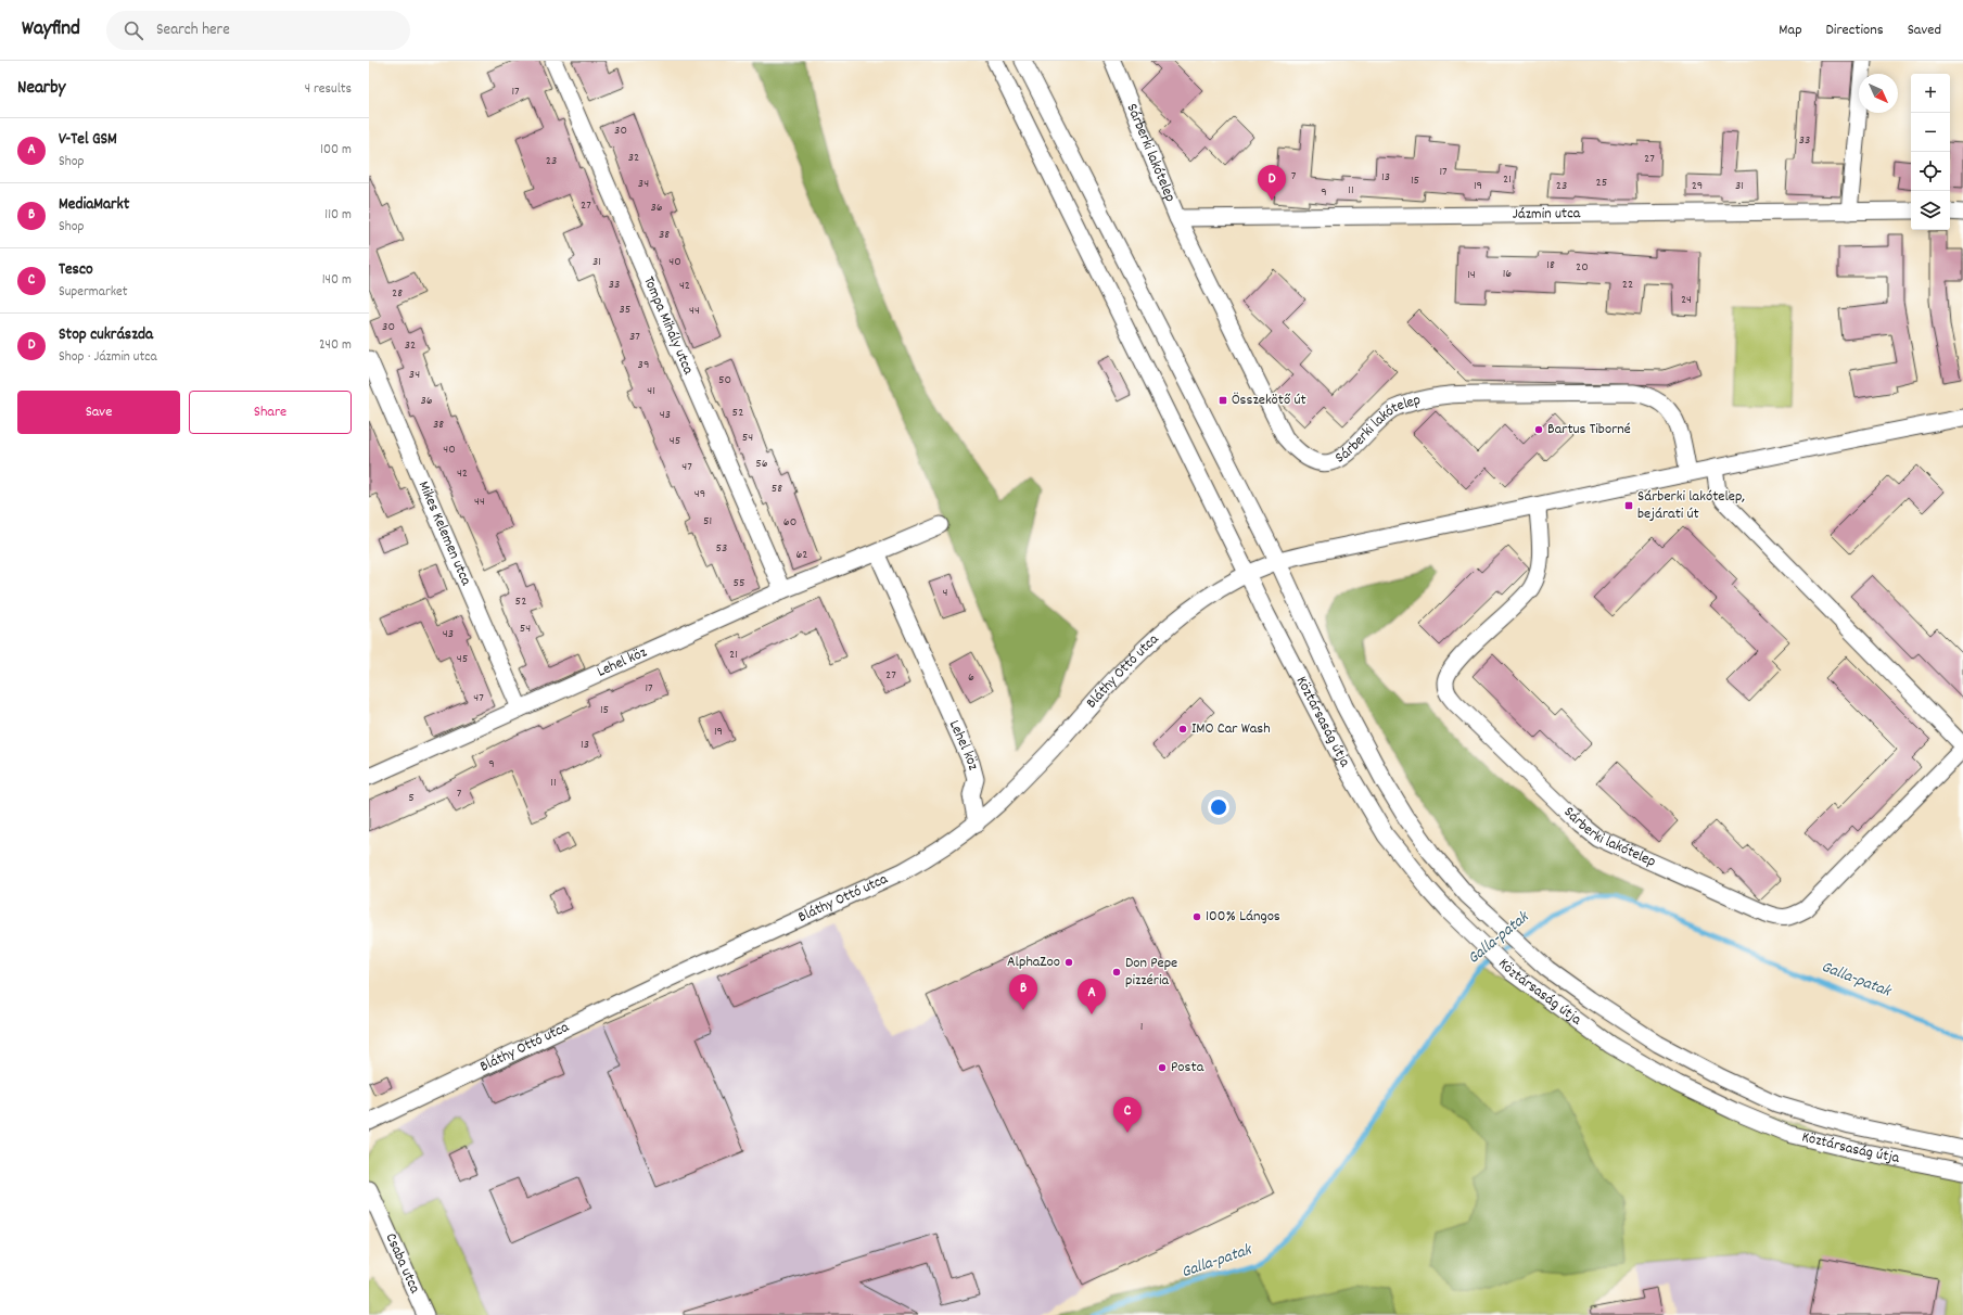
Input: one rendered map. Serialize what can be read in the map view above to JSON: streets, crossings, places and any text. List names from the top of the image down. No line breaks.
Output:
{"streets":{"street":["Sárberki lakótelep","Jázmin utca","Tompa Mihály utca","Mikes Kelemen utca","Lehel köz","Bláthy Ottó utca","Köztársaság útja","Csaba utca"]},"crossings":[["Sárberki lakótelep","Jázmin utca"],["Sárberki lakótelep","Bláthy Ottó utca"],["Tompa Mihály utca","Lehel köz"],["Mikes Kelemen utca","Lehel köz"],["Lehel köz","Bláthy Ottó utca"],["Bláthy Ottó utca","Köztársaság útja"]],"water":["Galla-patak"],"places":{"transit":["Összekötő út","Sárberki lakótelep, bejárati út"],"other":["Bartus Tiborné","IMO Car Wash","100% Lángos","AlphaZoo","Don Pepe pizzéria","Posta"]},"house_numbers":["17","30","33","32","27","23","17","7","13","21","15","25","34","19","23","29","31","11","9","27","36","38","31","40","18","20","16","14","33","22","42","28","24","35","44","30","37","32","39","34","50","41","36","52","43","38","54","45","40","56","47","42","58","49","44","51","60","53","62","55","4","52","54","43","21","45","27","6","17","47","15","19","13","9","11","7","5","1"],"north":"bottom right","page":{"header":"Wayfind","search":"Search here","nav":["Map","Directions","Saved"],"heading":["Nearby","4 results"],"map_buttons":["+","−"],"list":[{"mark":"A","name":"V-Tel GSM","note":"Shop","value":"100 m"},{"mark":"B","name":"MediaMarkt","note":"Shop","value":"110 m"},{"mark":"C","name":"Tesco","note":"Supermarket","value":"140 m"},{"mark":"D","name":"Stop cukrászda","note":"Shop · Jázmin utca","value":"240 m"}],"pins":["D","B","A","C"],"buttons":["Save","Share"]}}
